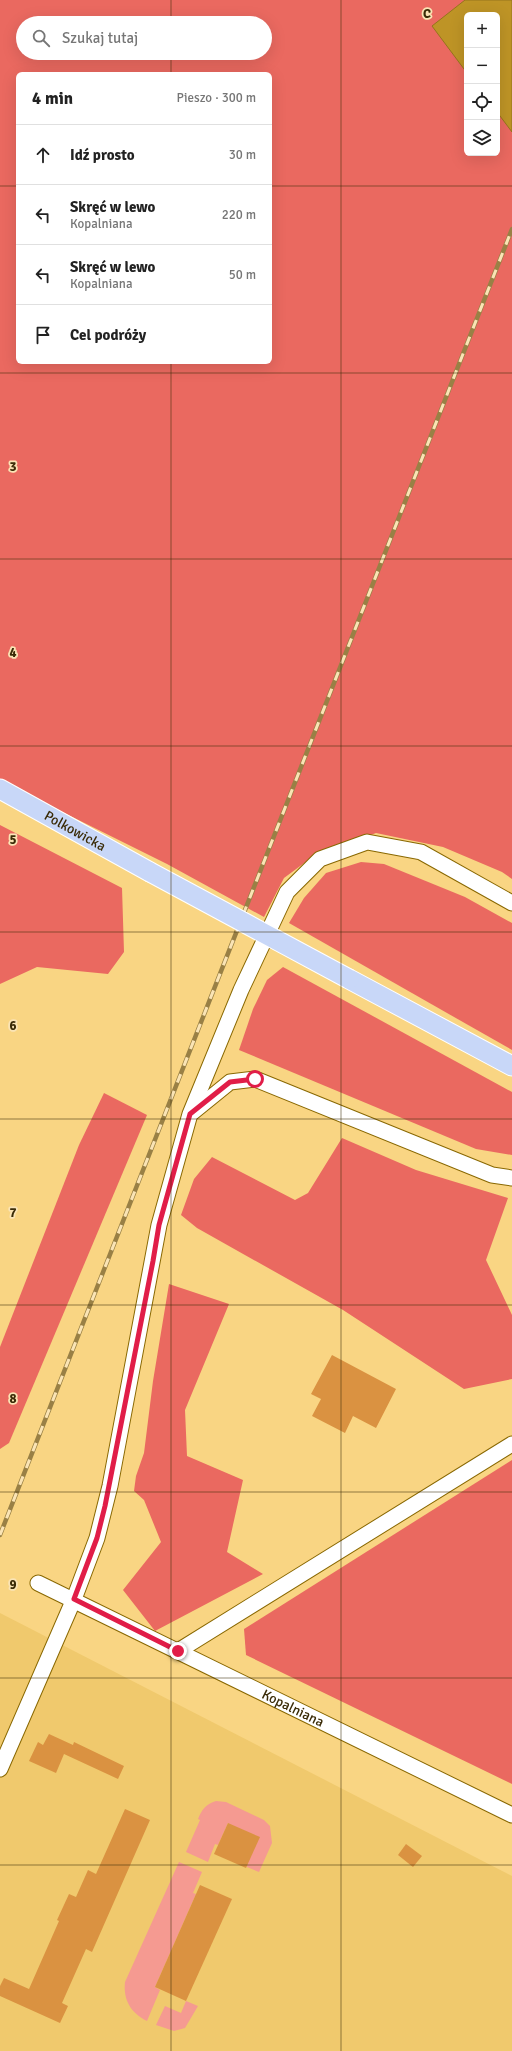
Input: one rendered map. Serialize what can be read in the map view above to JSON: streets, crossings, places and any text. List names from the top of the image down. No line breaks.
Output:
{"streets":{"main road":["Polkowicka"],"street":["Kopalniana"]},"page":{"map_buttons":["+","−"],"search":"Szukaj tutaj","heading":["4 min","Pieszo · 300 m"],"list":[["Idź prosto","30 m"],["Skręć w lewo","Kopalniana","220 m"],["Skręć w lewo","Kopalniana","50 m"],"Cel podróży"]},"grid":{"columns":["C"],"rows":["3","4","5","6","7","8","9"]}}
